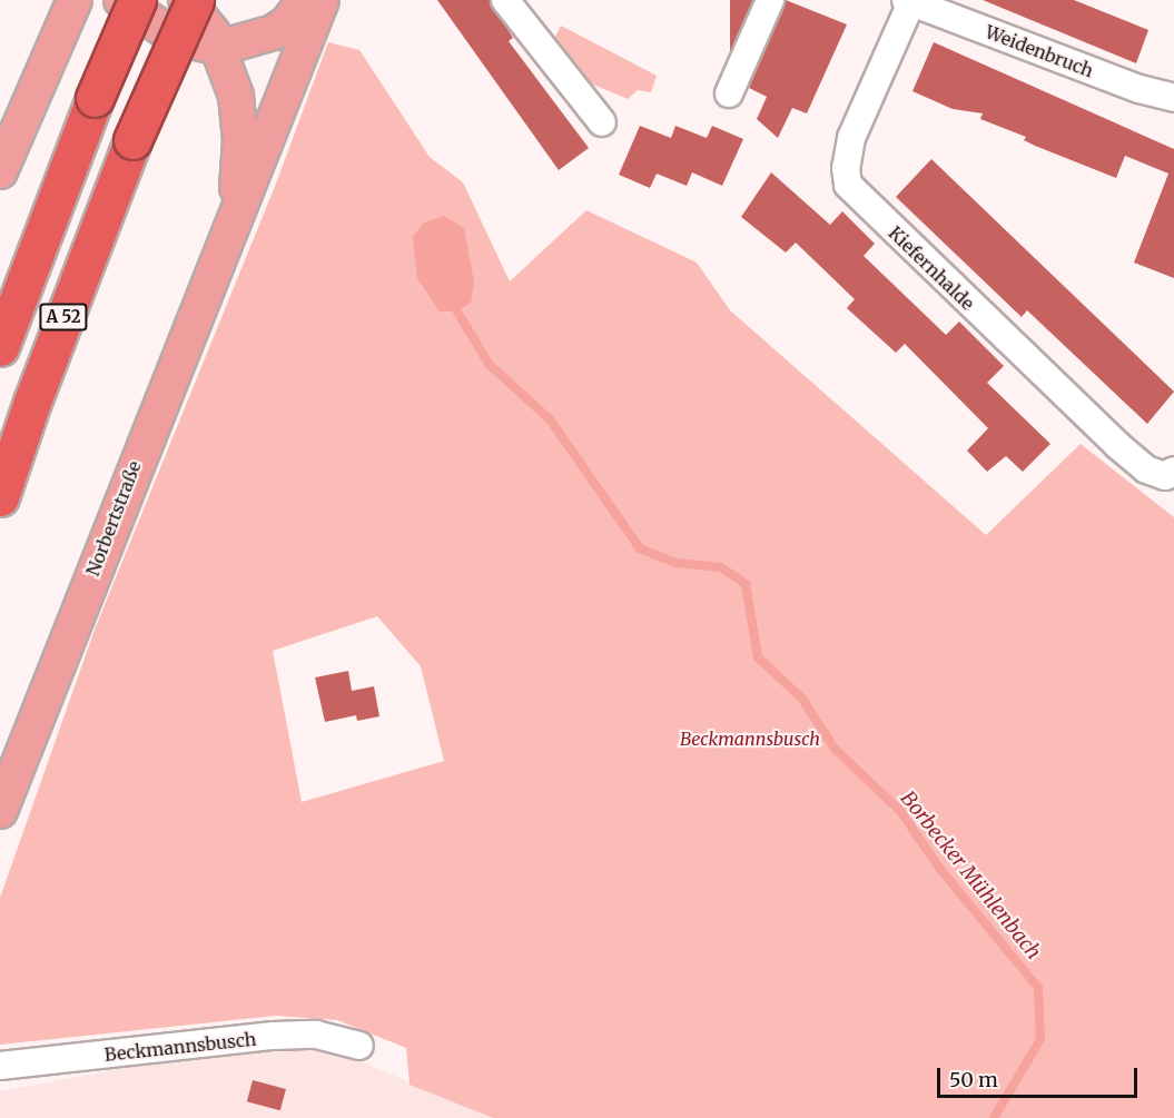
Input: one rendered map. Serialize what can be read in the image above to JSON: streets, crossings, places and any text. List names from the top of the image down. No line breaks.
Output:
{"streets":{"highway":["A 52"],"main road":["Norbertstraße"],"street":["Weidenbruch","Kiefernhalde","Beckmannsbusch"]},"crossings":[["Weidenbruch","Kiefernhalde"]],"water":["Borbecker Mühlenbach"],"parks":["Beckmannsbusch"],"scale_bar":"50 m"}
